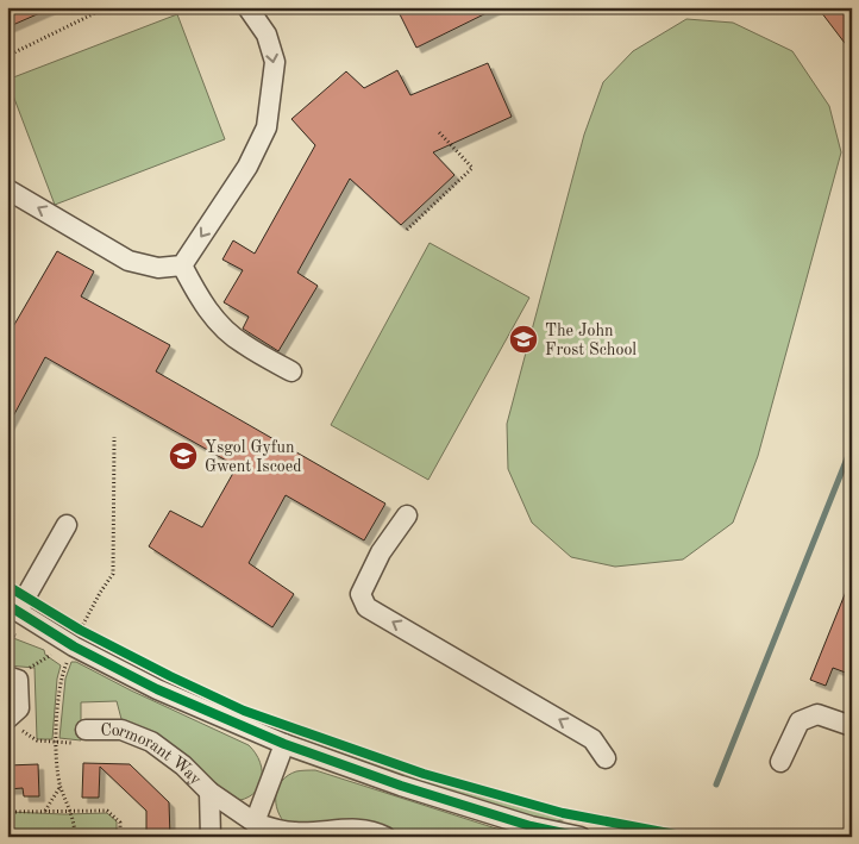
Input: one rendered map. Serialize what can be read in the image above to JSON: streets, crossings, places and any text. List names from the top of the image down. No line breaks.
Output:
{"streets":{"street":["Cormorant Way"]},"places":{"school or university":["The John Frost School","Ysgol Gyfun Gwent Iscoed"]}}
